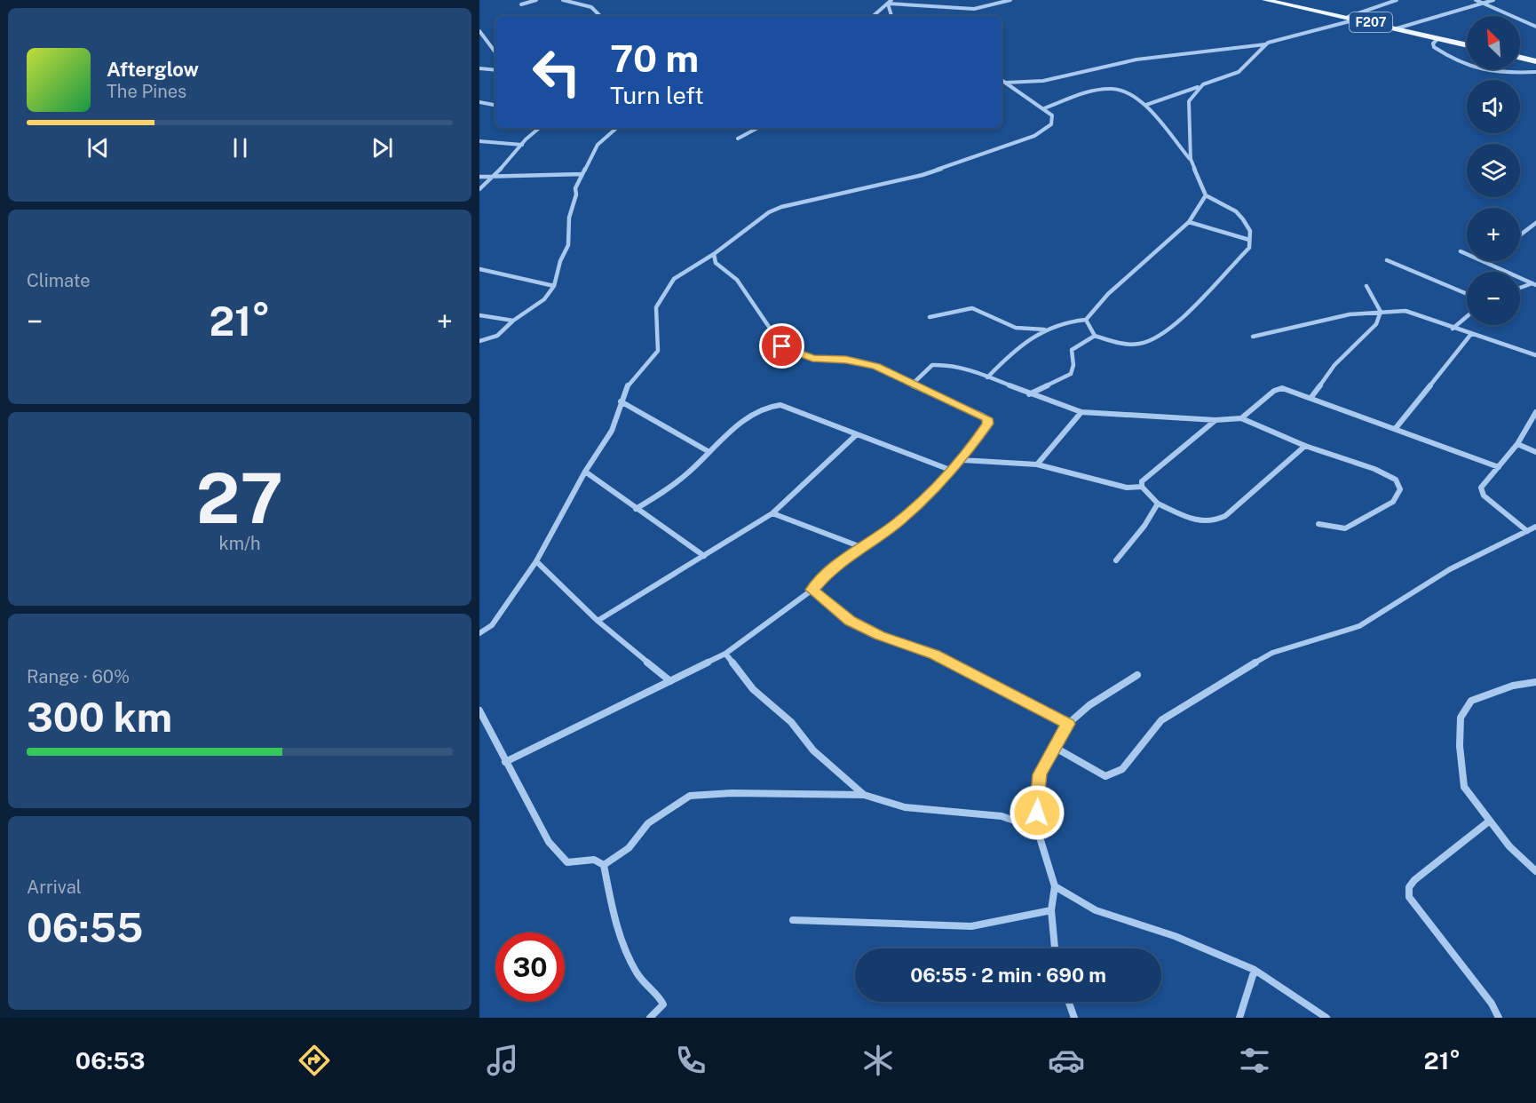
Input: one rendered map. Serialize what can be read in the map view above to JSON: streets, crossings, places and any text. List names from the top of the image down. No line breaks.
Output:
{"streets":{"main road":["F207"]},"north":"top left","page":{"map_buttons":["+","−"],"turn":["70 m","Turn left"],"song":["Afterglow","The Pines"],"tile":["Climate",["27","km/h"],["Range · 60%","300 km"],["Arrival","06:55"]],"heat":["−","21°","+"],"limit":"30","trip":"06:55 · 2 min · 690 m","tabs":["06:53","21°"]}}
